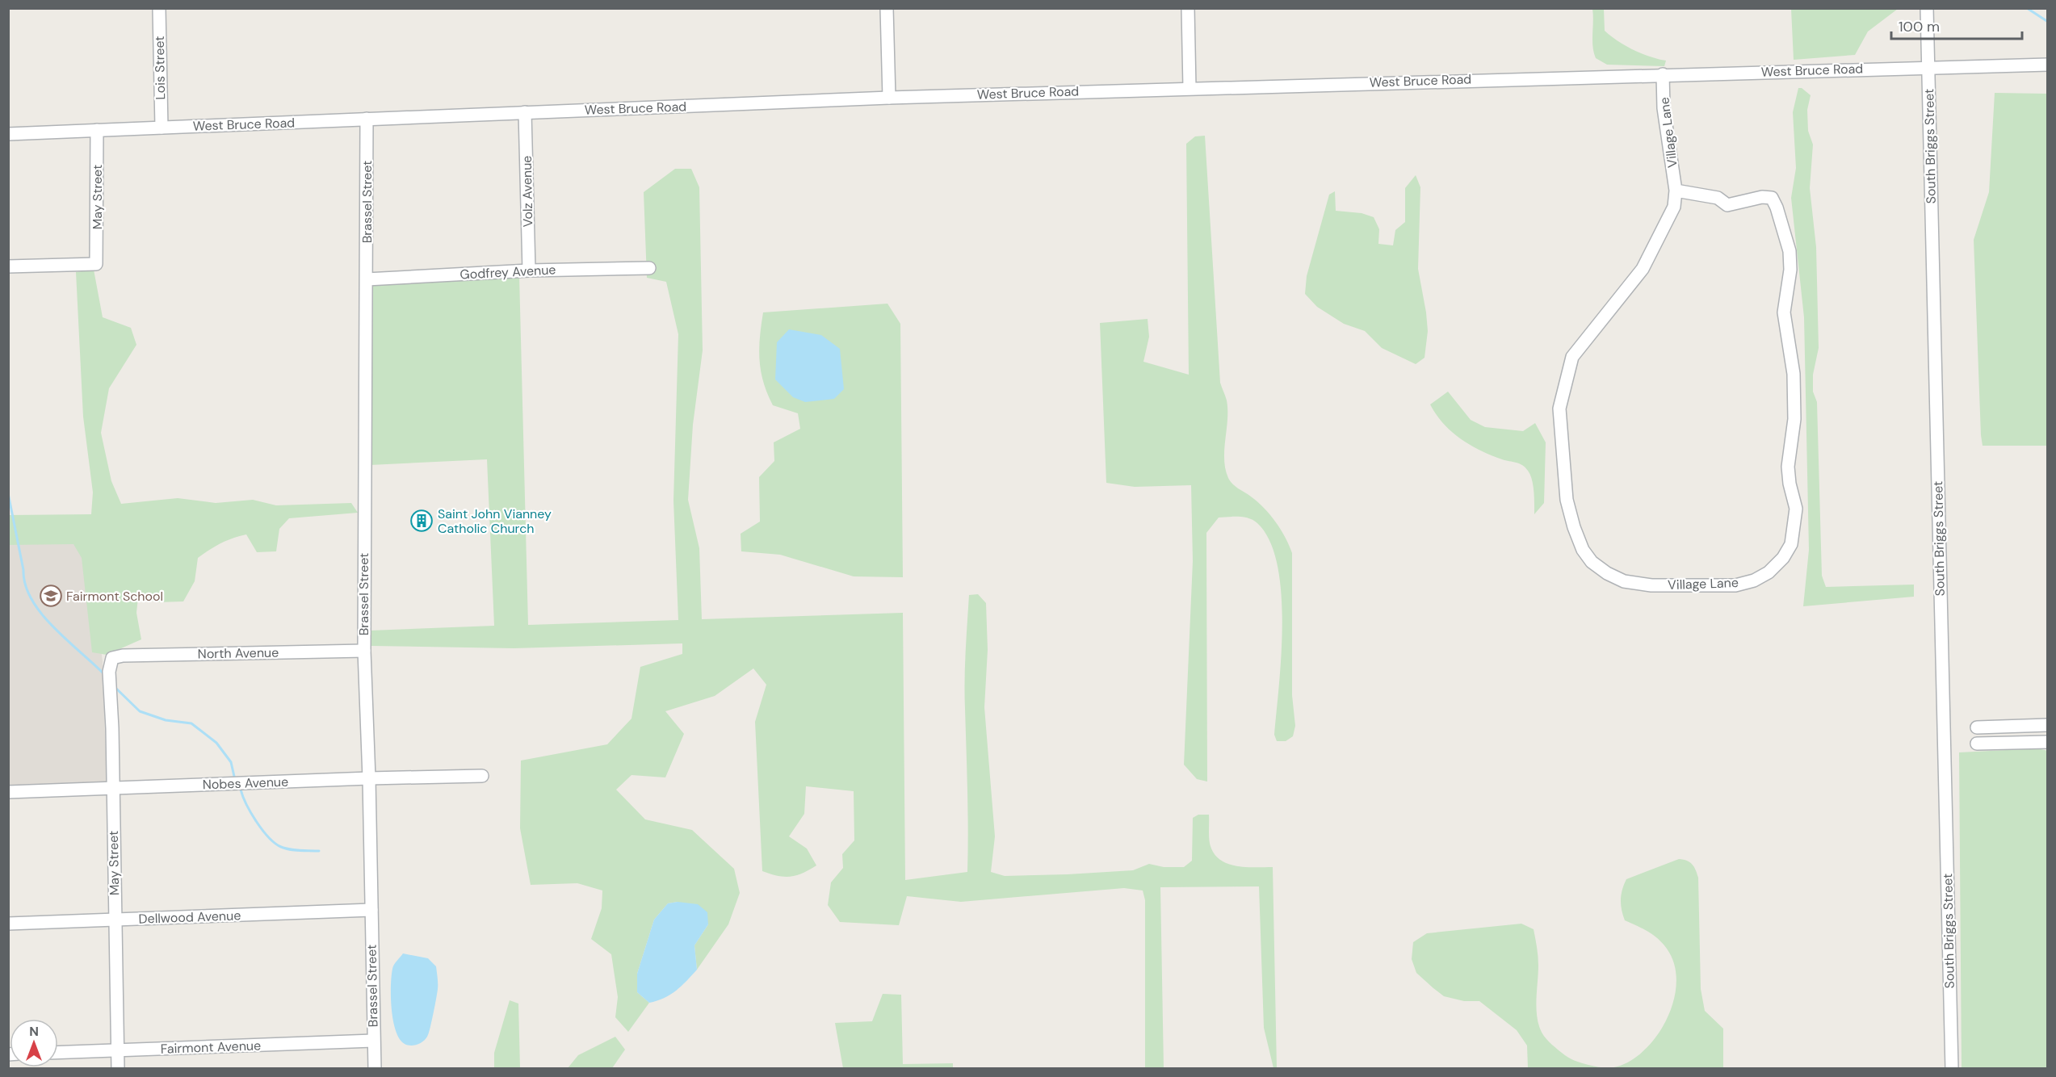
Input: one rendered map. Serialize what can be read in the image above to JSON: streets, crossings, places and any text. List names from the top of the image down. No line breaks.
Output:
{"streets":{"street":["Lois Street","West Bruce Road","Village Lane","South Briggs Street","Volz Avenue","May Street","Brassel Street","Godfrey Avenue","North Avenue","Nobes Avenue","Dellwood Avenue","Fairmont Avenue"]},"crossings":[["Lois Street","West Bruce Road"],["West Bruce Road","Village Lane"],["West Bruce Road","South Briggs Street"],["West Bruce Road","Volz Avenue"],["West Bruce Road","May Street"],["West Bruce Road","Brassel Street"],["Volz Avenue","Godfrey Avenue"],["May Street","North Avenue"],["May Street","Nobes Avenue"],["May Street","Dellwood Avenue"],["May Street","Fairmont Avenue"],["Brassel Street","Godfrey Avenue"],["Brassel Street","North Avenue"],["Brassel Street","Nobes Avenue"],["Brassel Street","Dellwood Avenue"],["Brassel Street","Fairmont Avenue"]],"places":{"building":["Saint John Vianney Catholic Church"],"school or university":["Fairmont School"]},"scale_bar":"100 m","north":"top"}
